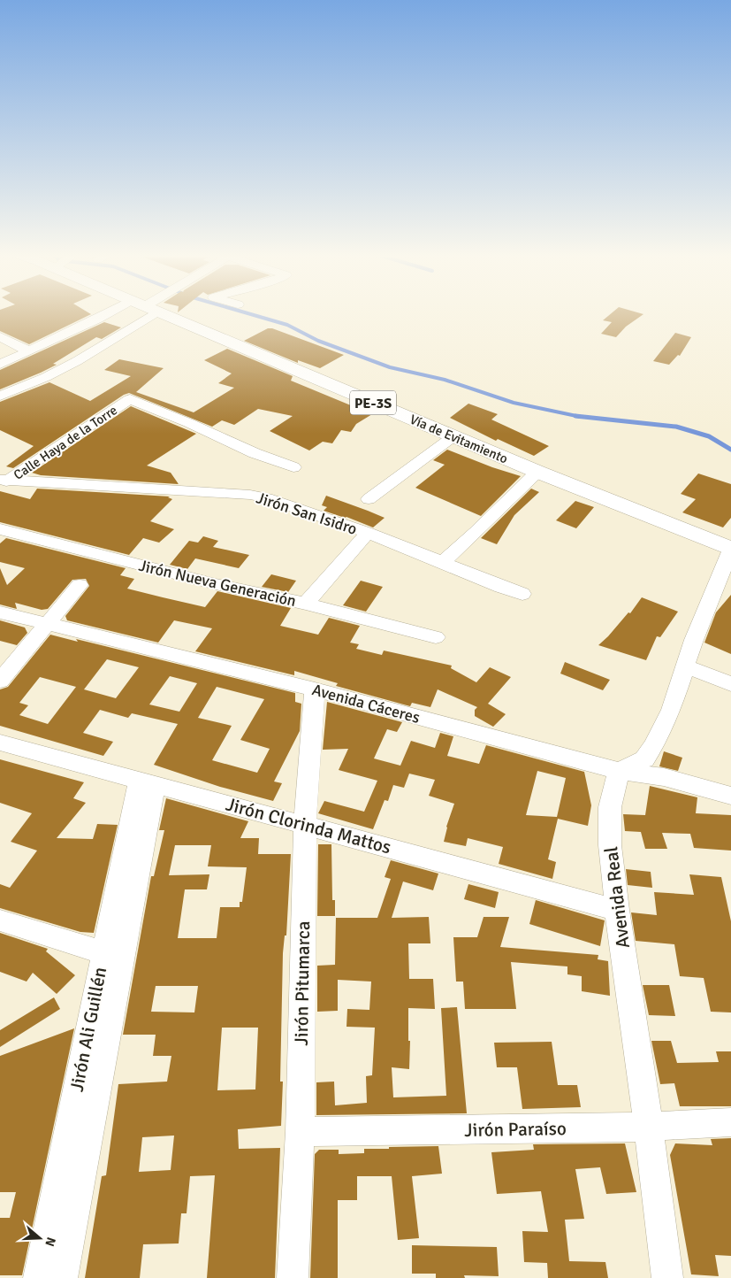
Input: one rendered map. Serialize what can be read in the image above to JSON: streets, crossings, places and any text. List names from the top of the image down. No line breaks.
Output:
{"streets":{"highway":["PE-3S","Vía de Evitamiento"],"street":["Calle Haya de la Torre","Jirón San Isidro","Jirón Nueva Generación","Avenida Cáceres","Jirón Clorinda Mattos","Avenida Real","Jirón Pitumarca","Jirón Ali Guillén","Jirón Paraíso"]},"crossings":[["Calle Haya de la Torre","Jirón San Isidro"],["Avenida Cáceres","Avenida Real"],["Avenida Cáceres","Jirón Pitumarca"],["Jirón Clorinda Mattos","Avenida Real"],["Jirón Clorinda Mattos","Jirón Pitumarca"],["Jirón Clorinda Mattos","Jirón Ali Guillén"],["Avenida Real","Jirón Paraíso"],["Jirón Pitumarca","Jirón Paraíso"]],"north":"right"}
